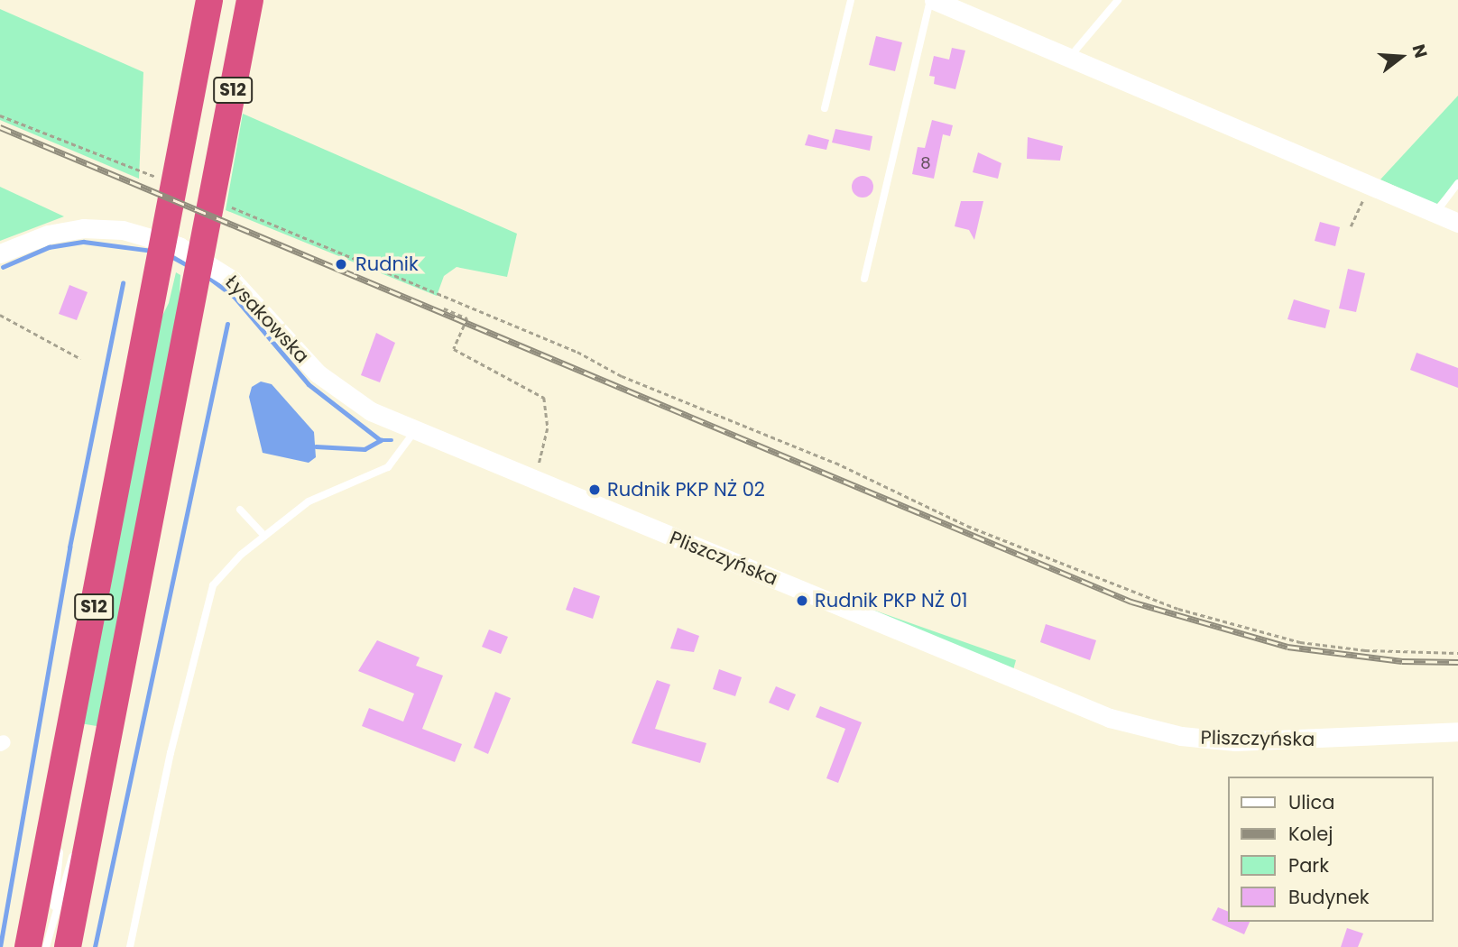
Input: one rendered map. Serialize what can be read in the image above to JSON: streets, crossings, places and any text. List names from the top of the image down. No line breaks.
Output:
{"streets":{"highway":["S12"],"street":["Łysakowska","Pliszczyńska"]},"crossings":[["Łysakowska","Pliszczyńska"]],"places":["Rudnik","Rudnik PKP NŻ 02","Rudnik PKP NŻ 01"],"house_numbers":["8"],"legend":["Ulica","Kolej","Park","Budynek"],"north":"right"}
